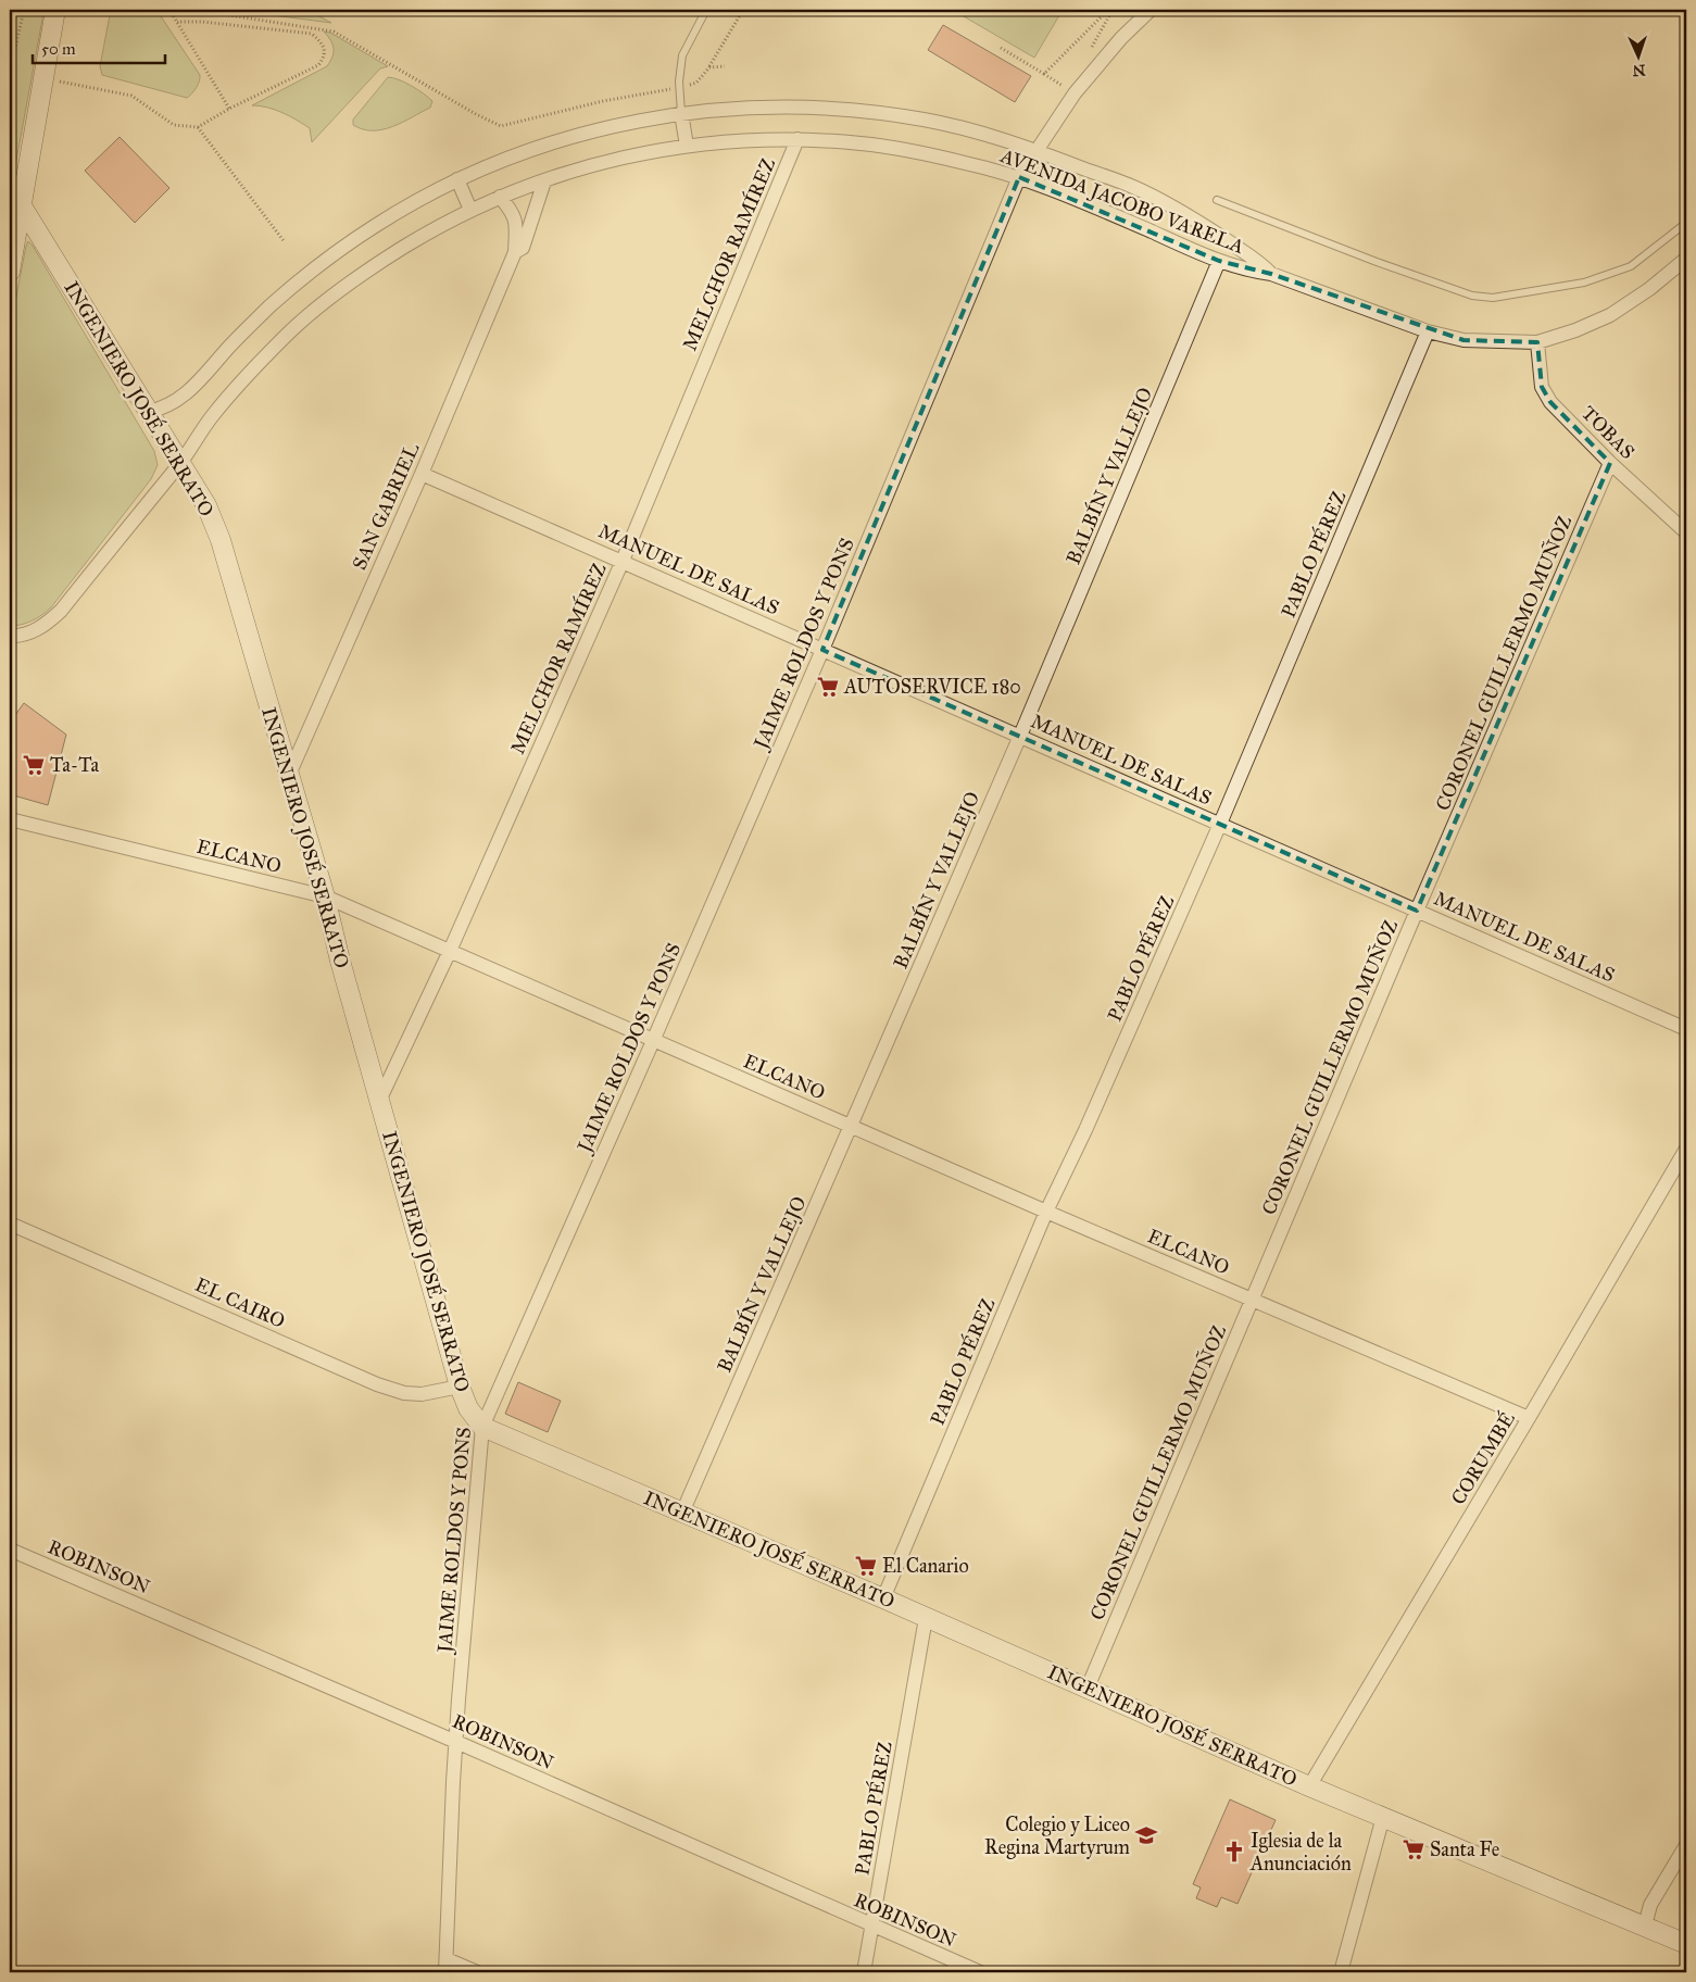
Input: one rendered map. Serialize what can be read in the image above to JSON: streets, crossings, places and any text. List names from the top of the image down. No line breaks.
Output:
{"streets":{"street":["AVENIDA JACOBO VARELA","MELCHOR RAMÍREZ","INGENIERO JOSÉ SERRATO","TOBAS","BALBÍN Y VALLEJO","SAN GABRIEL","PABLO PÉREZ","MANUEL DE SALAS","JAIME ROLDOS Y PONS","CORONEL GUILLERMO MUÑOZ","ELCANO","EL CAIRO","CORUMBÉ","ROBINSON"]},"crossings":[["AVENIDA JACOBO VARELA","MELCHOR RAMÍREZ"],["AVENIDA JACOBO VARELA","INGENIERO JOSÉ SERRATO"],["AVENIDA JACOBO VARELA","TOBAS"],["AVENIDA JACOBO VARELA","BALBÍN Y VALLEJO"],["AVENIDA JACOBO VARELA","SAN GABRIEL"],["AVENIDA JACOBO VARELA","PABLO PÉREZ"],["AVENIDA JACOBO VARELA","JAIME ROLDOS Y PONS"],["MELCHOR RAMÍREZ","INGENIERO JOSÉ SERRATO"],["MELCHOR RAMÍREZ","MANUEL DE SALAS"],["MELCHOR RAMÍREZ","ELCANO"],["INGENIERO JOSÉ SERRATO","BALBÍN Y VALLEJO"],["INGENIERO JOSÉ SERRATO","SAN GABRIEL"],["INGENIERO JOSÉ SERRATO","PABLO PÉREZ"],["INGENIERO JOSÉ SERRATO","JAIME ROLDOS Y PONS"],["INGENIERO JOSÉ SERRATO","CORONEL GUILLERMO MUÑOZ"],["INGENIERO JOSÉ SERRATO","ELCANO"],["INGENIERO JOSÉ SERRATO","EL CAIRO"],["INGENIERO JOSÉ SERRATO","CORUMBÉ"],["TOBAS","CORONEL GUILLERMO MUÑOZ"],["BALBÍN Y VALLEJO","MANUEL DE SALAS"],["BALBÍN Y VALLEJO","ELCANO"],["SAN GABRIEL","MANUEL DE SALAS"],["PABLO PÉREZ","MANUEL DE SALAS"],["PABLO PÉREZ","ELCANO"],["PABLO PÉREZ","ROBINSON"],["MANUEL DE SALAS","JAIME ROLDOS Y PONS"],["MANUEL DE SALAS","CORONEL GUILLERMO MUÑOZ"],["JAIME ROLDOS Y PONS","ELCANO"],["JAIME ROLDOS Y PONS","ROBINSON"],["CORONEL GUILLERMO MUÑOZ","ELCANO"],["ELCANO","CORUMBÉ"]],"places":{"supermarket":["AUTOSERVICE 180","Ta-Ta","El Canario","Santa Fe"],"school or university":["Colegio y Liceo Regina Martyrum"],"church":["Iglesia de la Anunciación"]},"scale_bar":"50 m","north":"bottom"}
